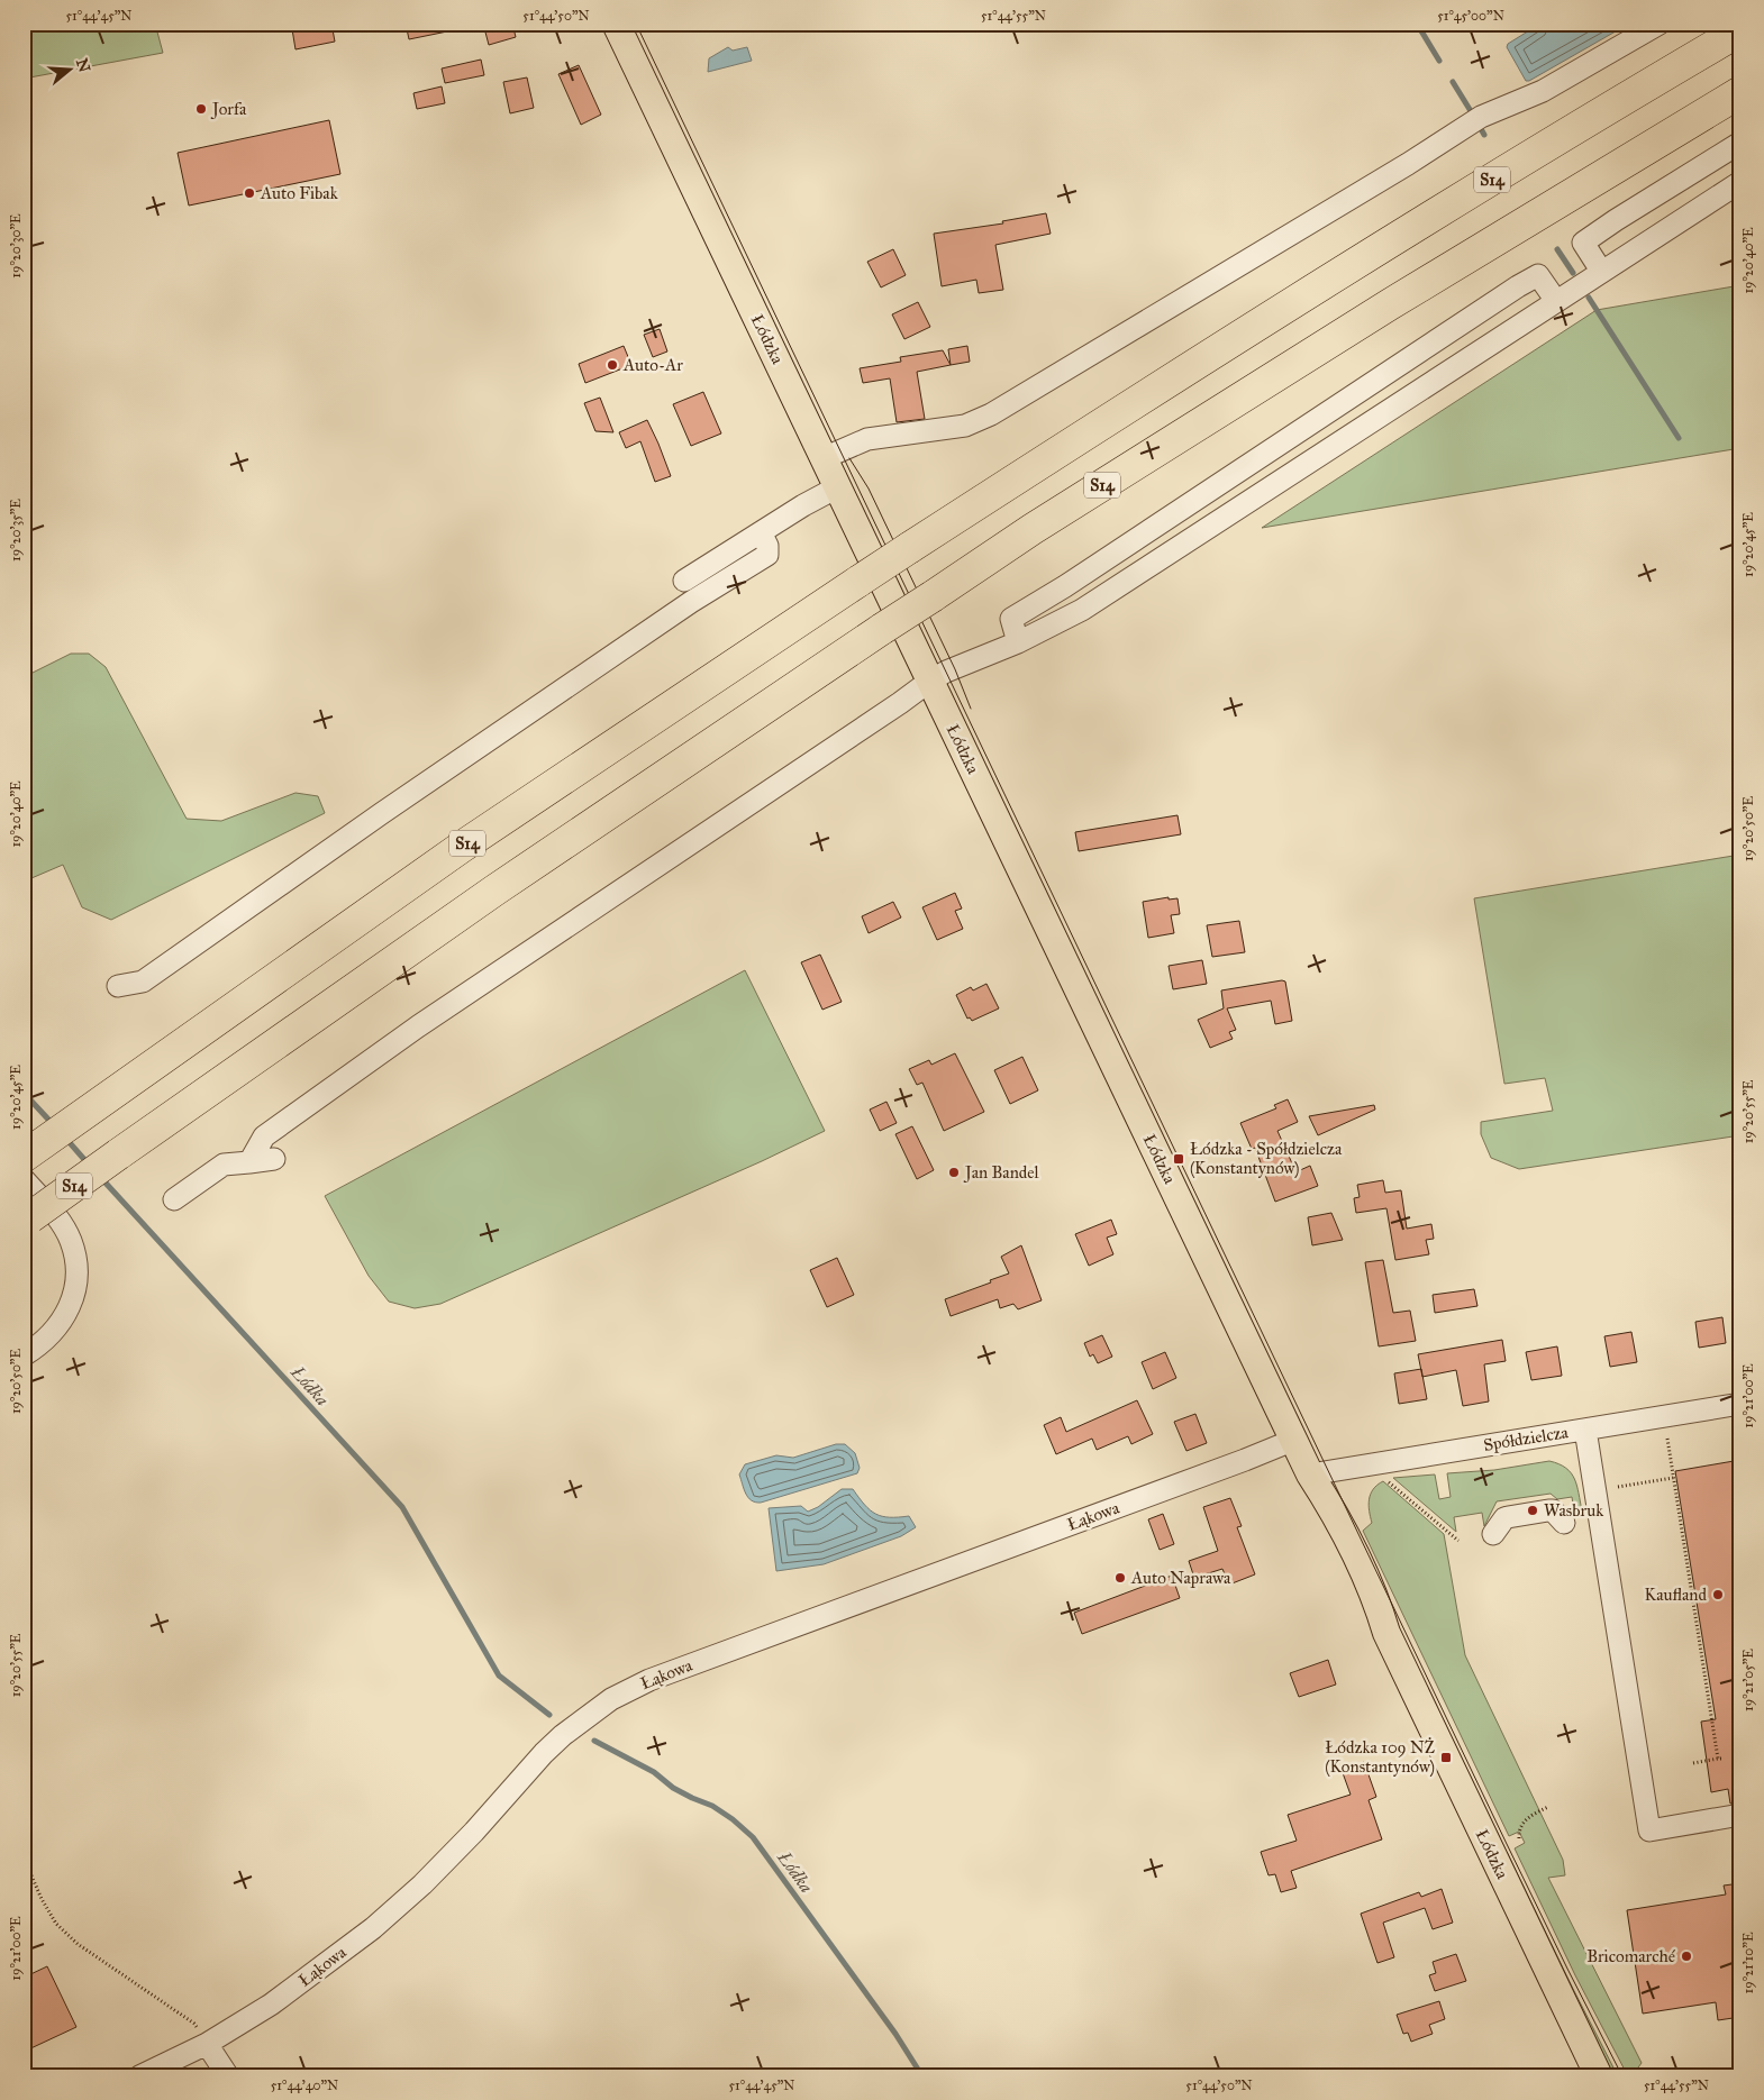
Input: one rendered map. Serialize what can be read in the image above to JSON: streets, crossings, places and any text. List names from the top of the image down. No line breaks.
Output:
{"streets":{"highway":["S14"],"main road":["Łódzka"],"street":["Spółdzielcza","Łąkowa"]},"crossings":[["Łódzka","Spółdzielcza"],["Łódzka","Łąkowa"]],"water":["Łódka"],"places":{"other":["Jorfa","Auto Fibak","Auto-Ar","Jan Bandel","Wasbruk","Auto Naprawa","Kaufland","Bricomarché"],"transit":["Łódzka - Spółdzielcza (Konstantynów)","Łódzka 109 NŻ (Konstantynów)"]},"north":"right","coordinates":["51°44'45\"N","51°44'50\"N","51°44'55\"N","51°45'00\"N","19°20'30\"E","19°20'40\"E","19°20'35\"E","19°20'45\"E","19°20'50\"E","19°20'55\"E","19°21'00\"E","19°21'05\"E","19°21'10\"E","51°44'40\"N"]}
